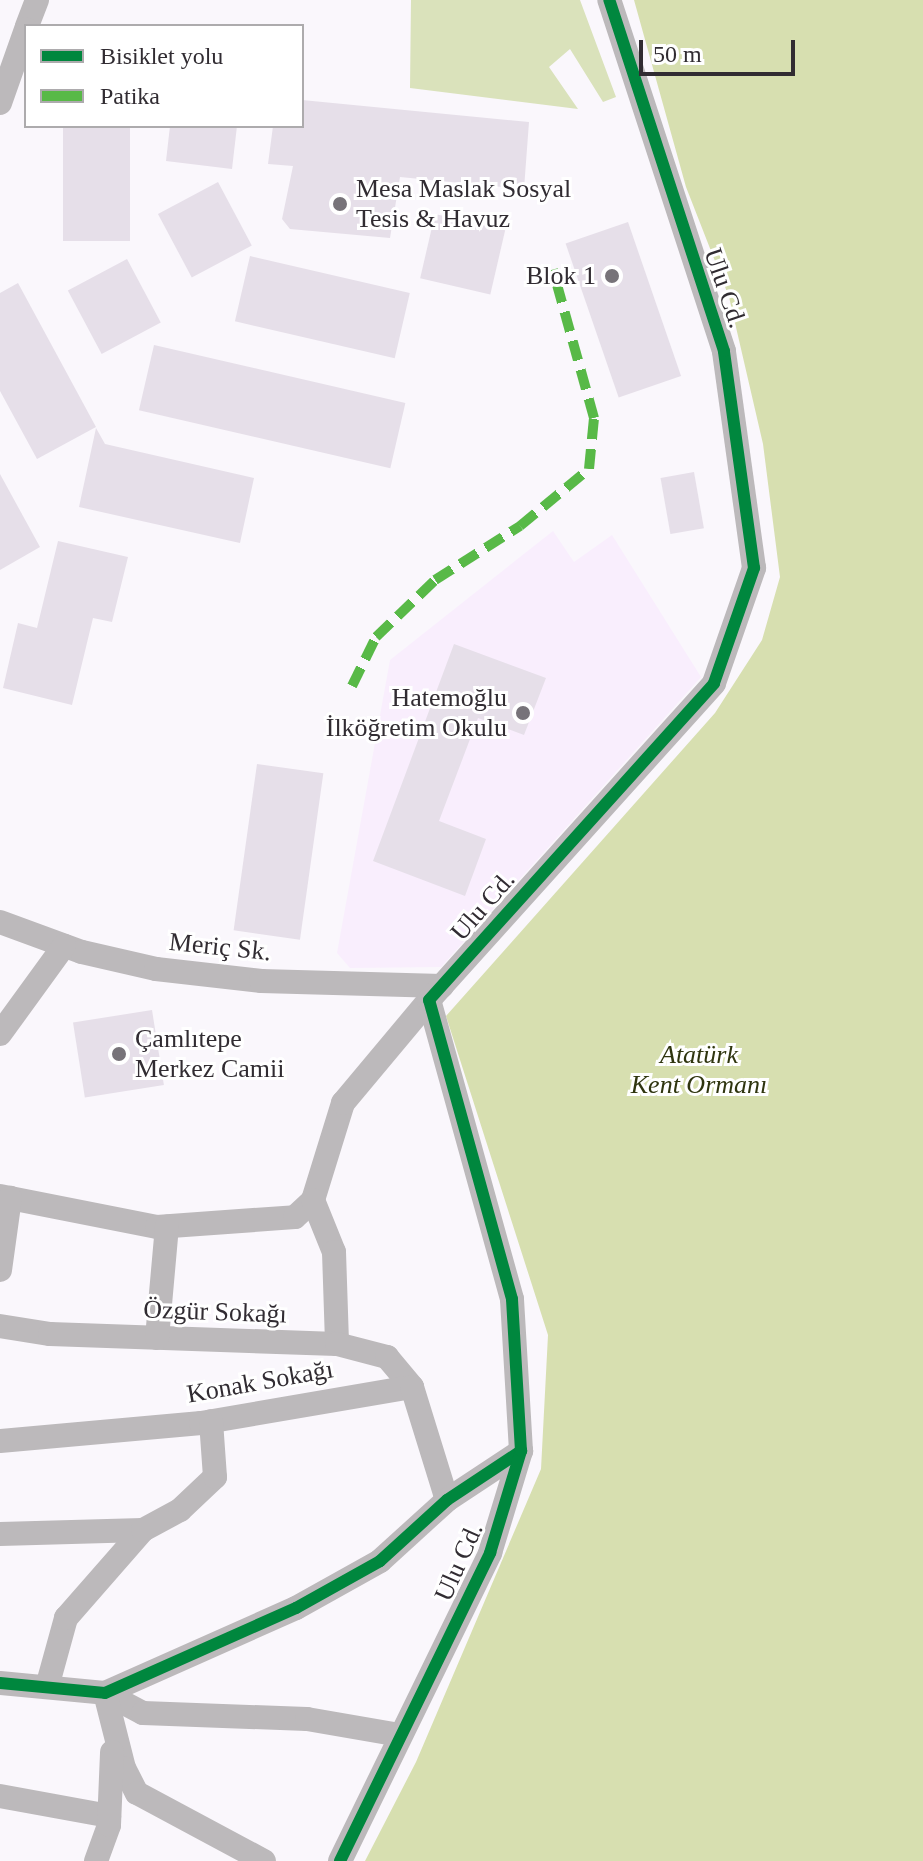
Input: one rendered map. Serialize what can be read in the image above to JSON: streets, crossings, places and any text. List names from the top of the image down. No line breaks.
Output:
{"streets":{"street":["Ulu Cd.","Meriç Sk.","Özgür Sokağı","Konak Sokağı"]},"crossings":[["Ulu Cd.","Meriç Sk."],["Özgür Sokağı","Konak Sokağı"]],"parks":["Atatürk Kent Ormanı"],"places":["Mesa Maslak Sosyal Tesis & Havuz","Blok 1","Hatemoğlu İlköğretim Okulu","Çamlıtepe Merkez Camii"],"legend":["Bisiklet yolu","Patika"],"scale_bar":"50 m"}
